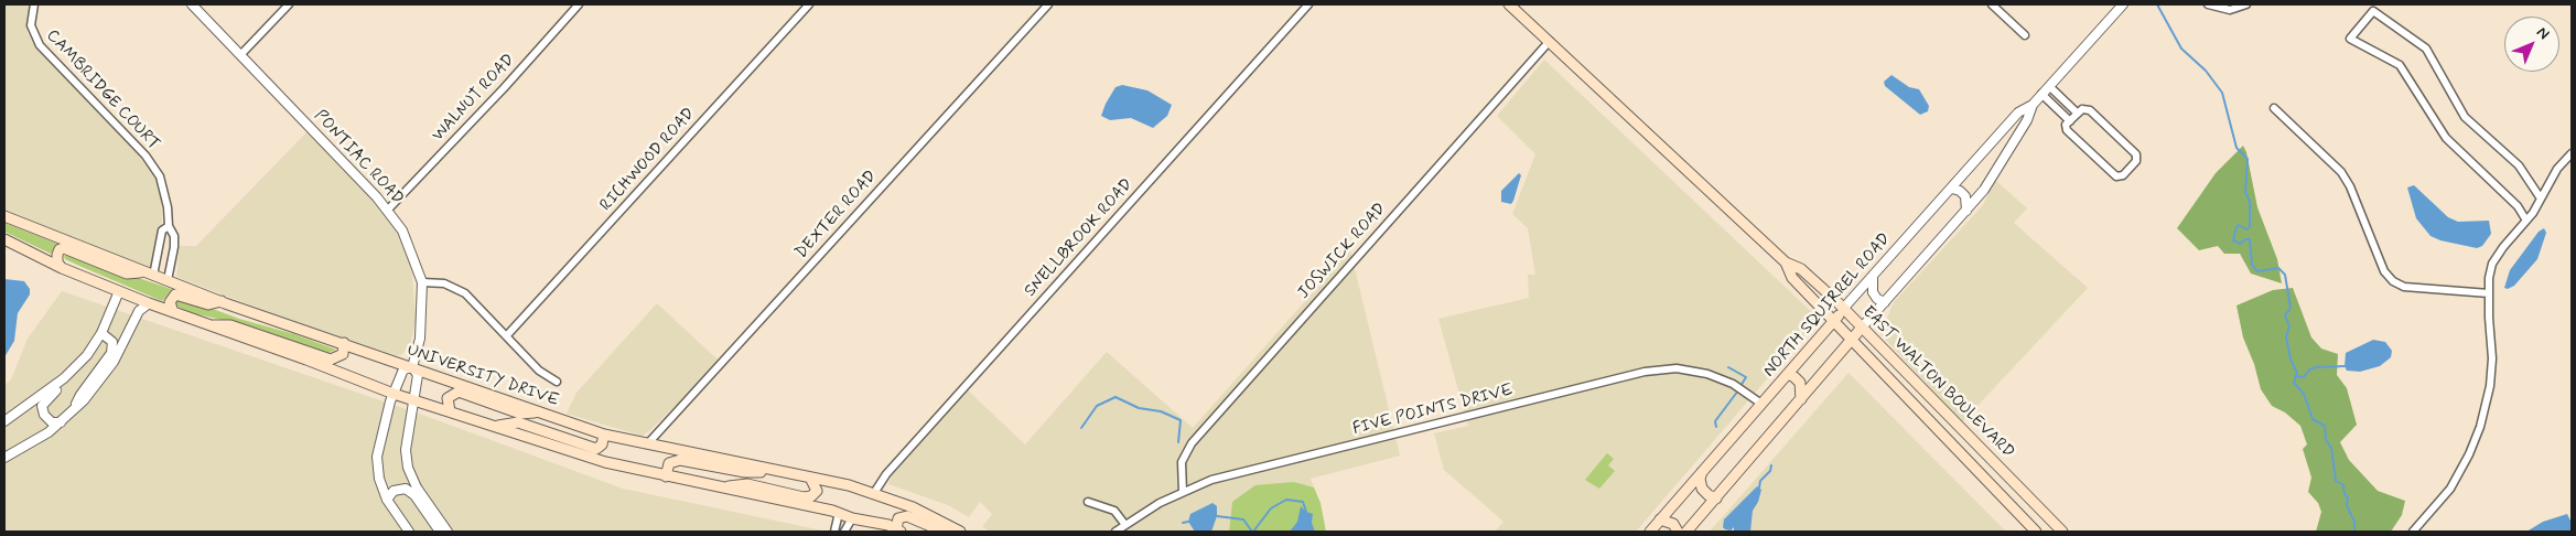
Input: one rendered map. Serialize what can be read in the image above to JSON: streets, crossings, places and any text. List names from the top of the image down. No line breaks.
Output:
{"streets":{"main road":["NORTH SQUIRREL ROAD","UNIVERSITY DRIVE","EAST WALTON BOULEVARD"],"street":["CAMBRIDGE COURT","WALNUT ROAD","PONTIAC ROAD","RICHWOOD ROAD","DEXTER ROAD","SNELLBROOK ROAD","JOSWICK ROAD","FIVE POINTS DRIVE"]},"crossings":[["CAMBRIDGE COURT","UNIVERSITY DRIVE"],["WALNUT ROAD","PONTIAC ROAD"],["PONTIAC ROAD","UNIVERSITY DRIVE"],["DEXTER ROAD","UNIVERSITY DRIVE"],["SNELLBROOK ROAD","UNIVERSITY DRIVE"],["JOSWICK ROAD","EAST WALTON BOULEVARD"],["JOSWICK ROAD","FIVE POINTS DRIVE"],["NORTH SQUIRREL ROAD","EAST WALTON BOULEVARD"],["NORTH SQUIRREL ROAD","FIVE POINTS DRIVE"]],"north":"top right"}
